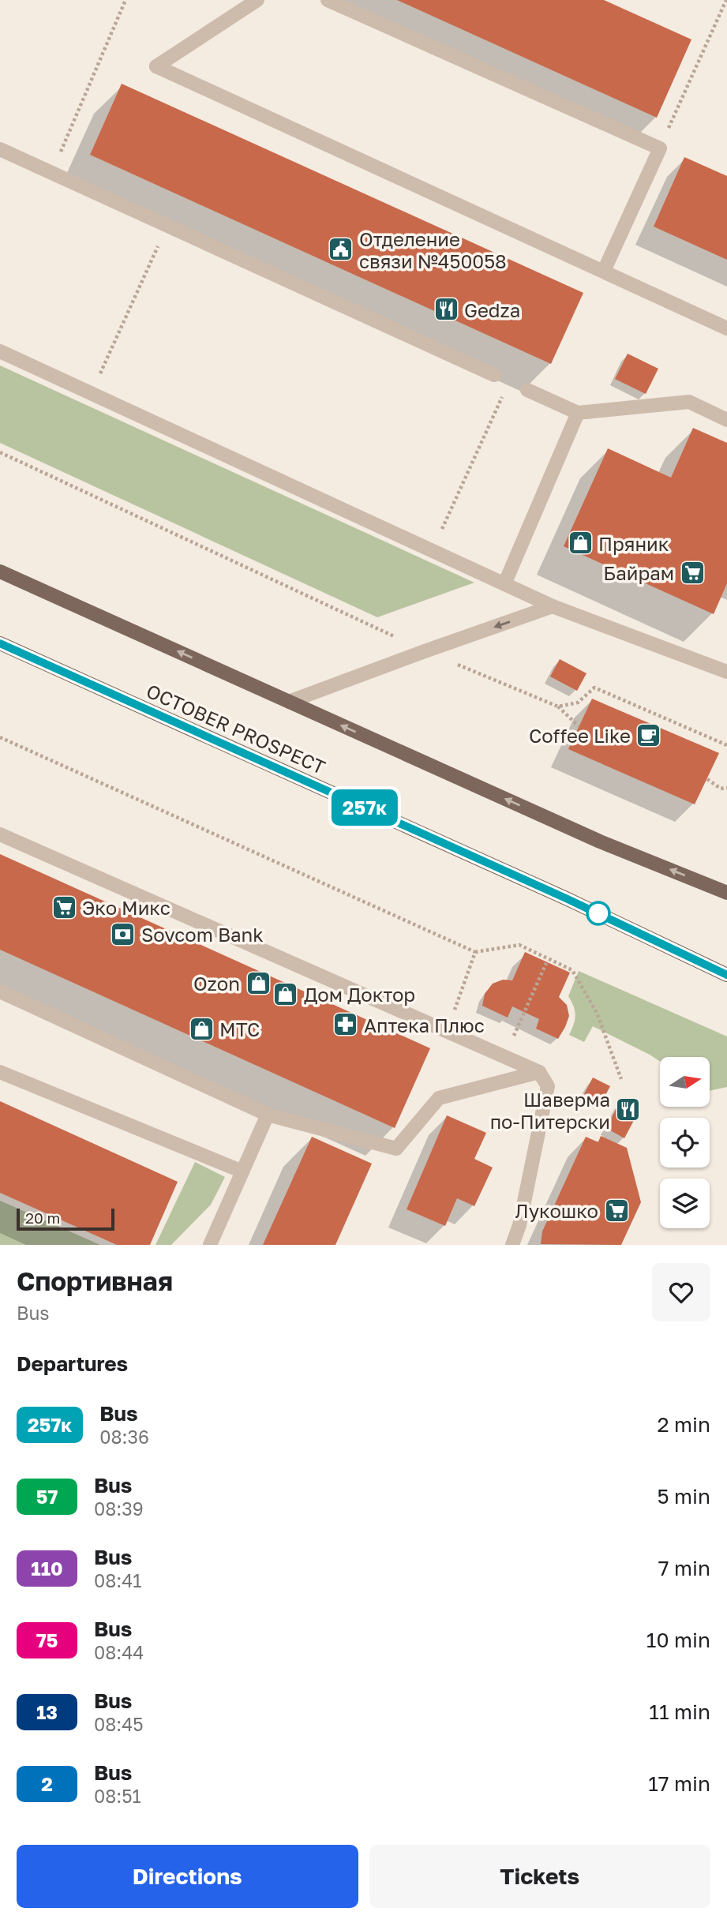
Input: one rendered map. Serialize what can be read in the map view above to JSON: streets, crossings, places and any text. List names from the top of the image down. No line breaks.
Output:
{"streets":{"main road":["OCTOBER PROSPECT"]},"places":{"public building":["Отделение связи №450058"],"restaurant":["Gedza","Шаверма по-Питерски"],"shop":["Пряник","Ozon","Дом Доктор","МТС"],"supermarket":["Байрам","Эко Микс","Лукошко"],"cafe":["Coffee Like"],"bank":["Sovcom Bank"],"pharmacy":["Аптека Плюс"]},"lines":["bus line 257к"],"scale_bar":"20 m","north":"right","page":{"on_map":"257к","scale":"20 m","heading":[["Спортивная","Bus"],"Departures"],"list":[{"mark":"257к","name":"Bus","note":"08:36","value":"2 min"},{"mark":"57","name":"Bus","note":"08:39","value":"5 min"},{"mark":"110","name":"Bus","note":"08:41","value":"7 min"},{"mark":"75","name":"Bus","note":"08:44","value":"10 min"},{"mark":"13","name":"Bus","note":"08:45","value":"11 min"},{"mark":"2","name":"Bus","note":"08:51","value":"17 min"}],"buttons":["Directions","Tickets"]}}
